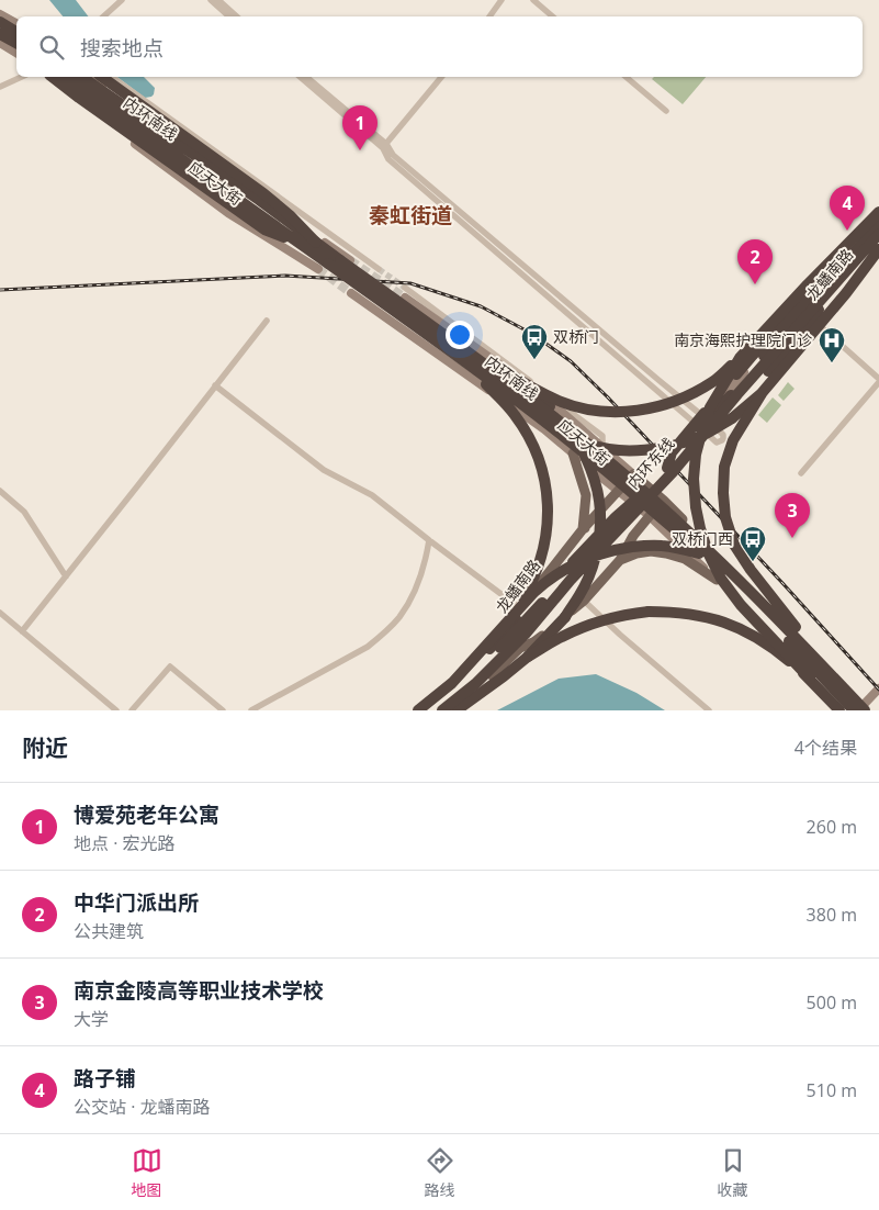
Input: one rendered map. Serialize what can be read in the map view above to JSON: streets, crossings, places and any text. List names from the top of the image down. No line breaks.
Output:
{"streets":{"highway":["内环南线","内环东线"],"main road":["应天大街","龙蟠南路"]},"crossings":[["内环南线","应天大街"],["应天大街","龙蟠南路"]],"districts":["秦虹街道"],"places":{"bus stop":["双桥门","双桥门西"],"hospital":["南京海熙护理院门诊"]},"page":{"search":"搜索地点","pins":["1","4","2","3"],"heading":["附近","4个结果"],"list":[{"mark":"1","name":"博爱苑老年公寓","note":"地点 · 宏光路","value":"260 m"},{"mark":"2","name":"中华门派出所","note":"公共建筑","value":"380 m"},{"mark":"3","name":"南京金陵高等职业技术学校","note":"大学","value":"500 m"},{"mark":"4","name":"路子铺","note":"公交站 · 龙蟠南路","value":"510 m"}],"nav":["地图","路线","收藏"]}}
